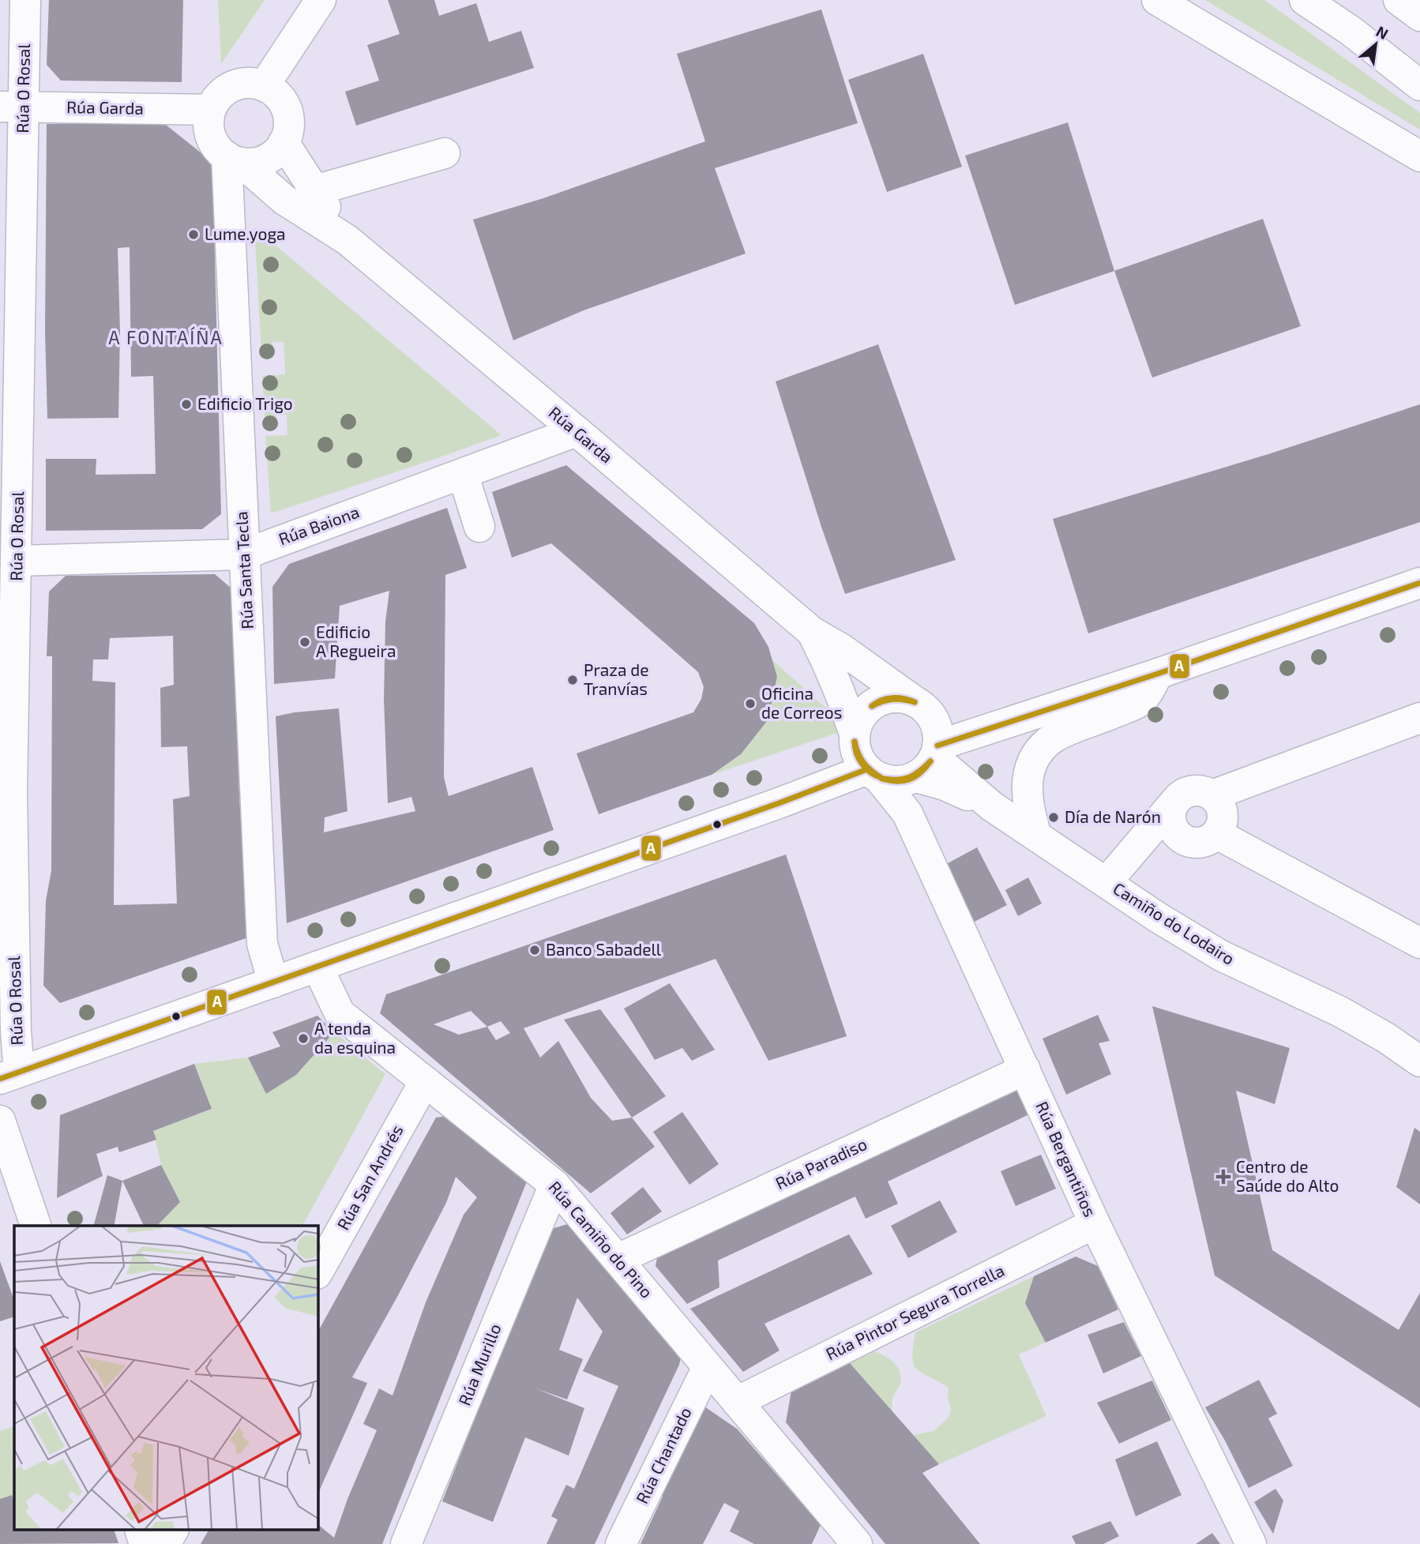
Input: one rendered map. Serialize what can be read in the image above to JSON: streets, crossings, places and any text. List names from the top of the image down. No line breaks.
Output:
{"streets":{"main road":["Rúa O Rosal","Rúa Garda","Rúa Baiona","Rúa Santa Tecla","Camiño do Lodairo","Rúa Bergantiños","Rúa Paradiso","Rúa San Andrés","Rúa Camiño do Pino","Rúa Pintor Segura Torrella","Rúa Murillo","Rúa Chantado"]},"crossings":[["Rúa O Rosal","Rúa Garda"],["Rúa O Rosal","Rúa Baiona"],["Rúa Garda","Rúa Baiona"],["Rúa Garda","Rúa Santa Tecla"],["Rúa Garda","Camiño do Lodairo"],["Rúa Garda","Rúa Bergantiños"],["Rúa Baiona","Rúa Santa Tecla"],["Camiño do Lodairo","Rúa Bergantiños"],["Rúa Bergantiños","Rúa Paradiso"],["Rúa Bergantiños","Rúa Pintor Segura Torrella"],["Rúa Paradiso","Rúa Camiño do Pino"],["Rúa San Andrés","Rúa Camiño do Pino"],["Rúa Camiño do Pino","Rúa Pintor Segura Torrella"],["Rúa Camiño do Pino","Rúa Murillo"],["Rúa Camiño do Pino","Rúa Chantado"]],"districts":["A FONTAÍÑA"],"places":{"other":["Lume.yoga","Edificio Trigo","Edificio A Regueira","Praza de Tranvías","Oficina de Correos","Día de Narón","Banco Sabadell","A tenda da esquina"],"health":["Centro de Saúde do Alto"]},"lines":["transit line A"],"north":"top right"}
